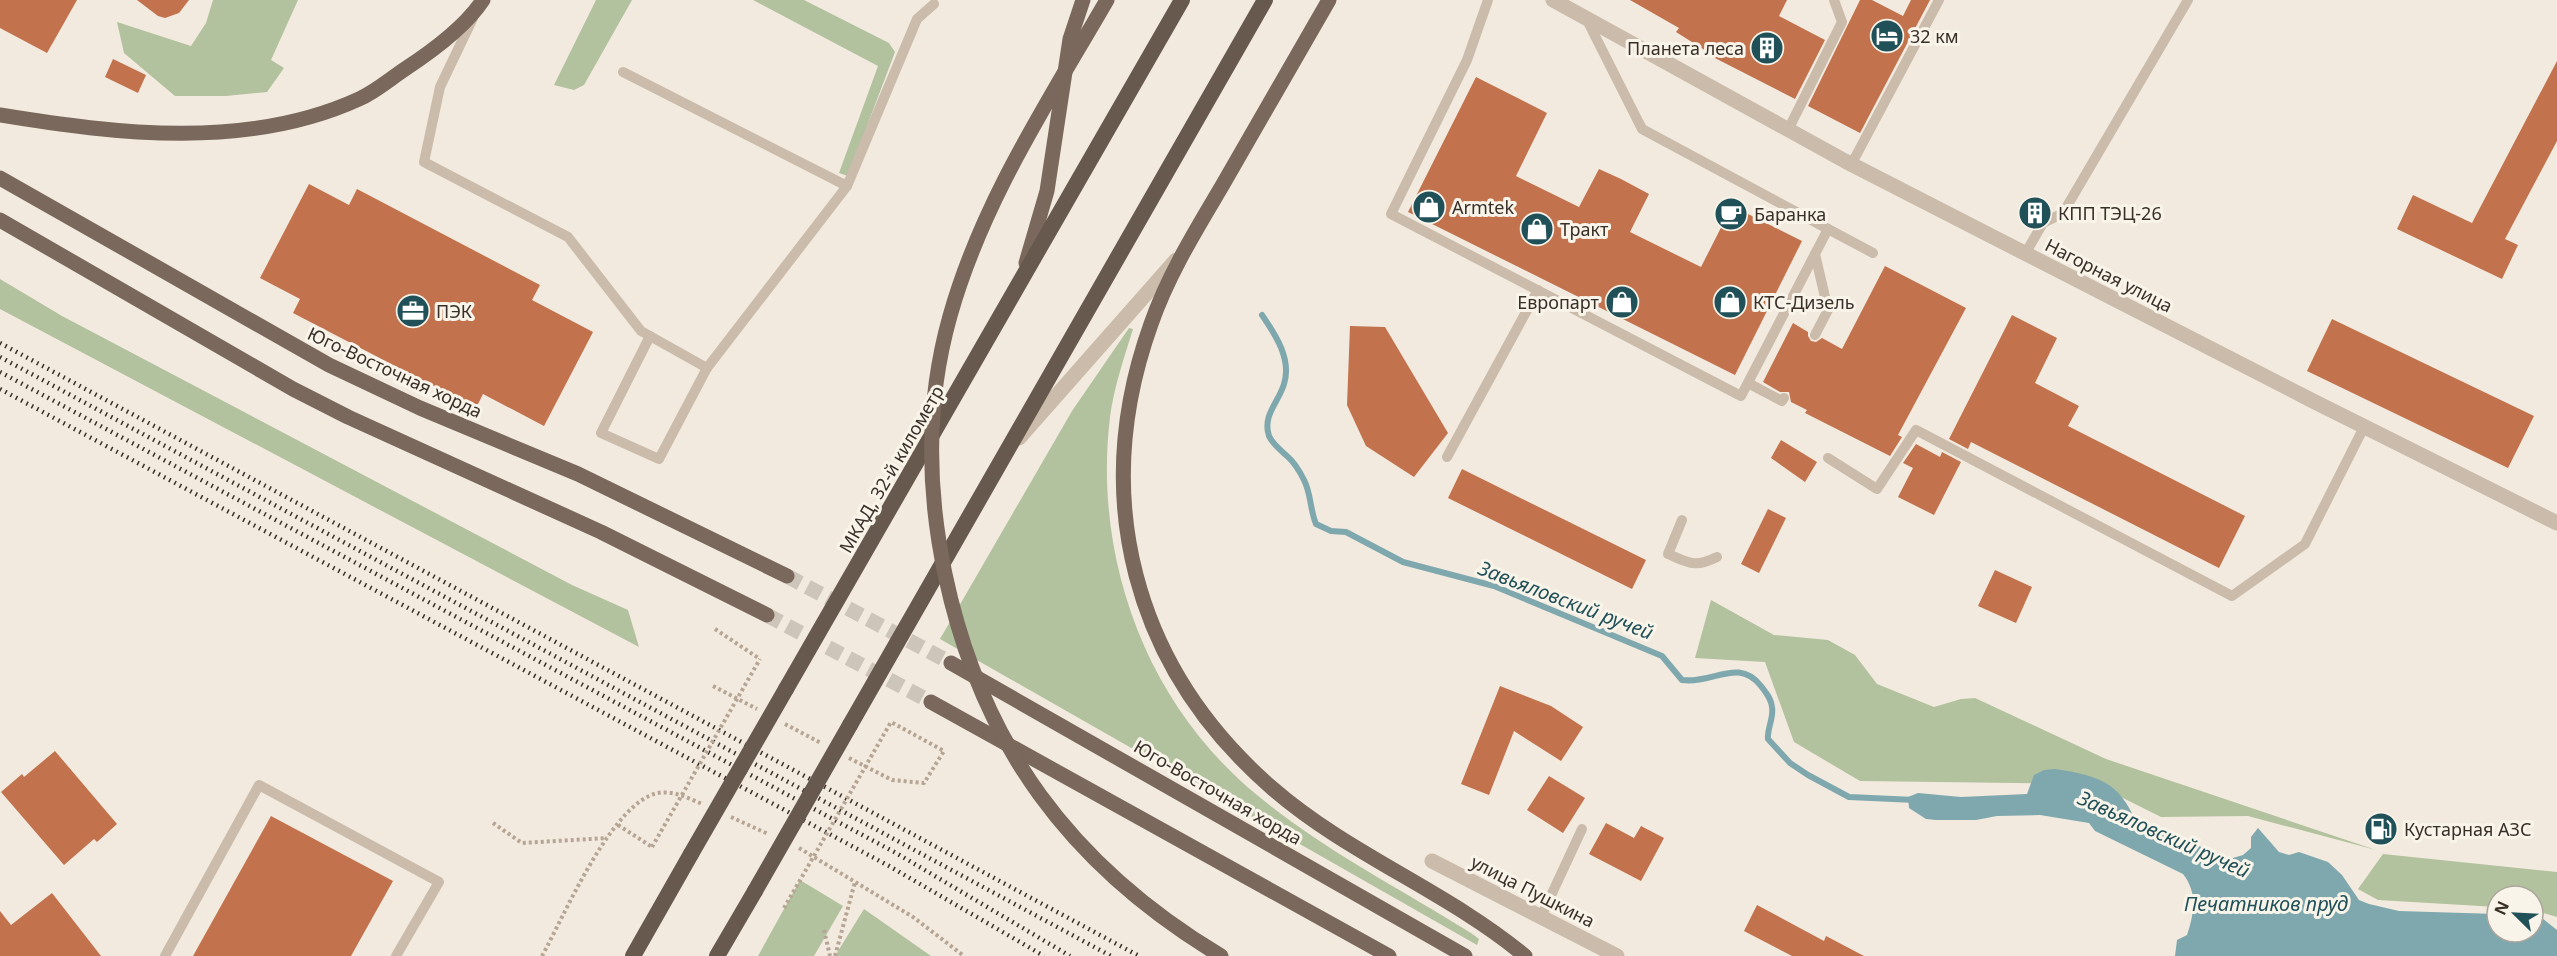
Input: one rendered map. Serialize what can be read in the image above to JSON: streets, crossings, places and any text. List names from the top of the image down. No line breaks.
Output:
{"streets":{"highway":["МКАД, 32-й километр"],"main road":["Юго-Восточная хорда"],"street":["Нагорная улица","улица Пушкина"]},"water":["Завьяловский ручей","Печатников пруд"],"places":{"hotel":["32 км"],"building":["Планета леса","КПП ТЭЦ-26"],"shop":["Armtek","Тракт","Европарт","КТС-Дизель"],"cafe":["Баранка"],"office":["ПЭК"],"fuel station":["Кустарная АЗС"]},"north":"top left"}
